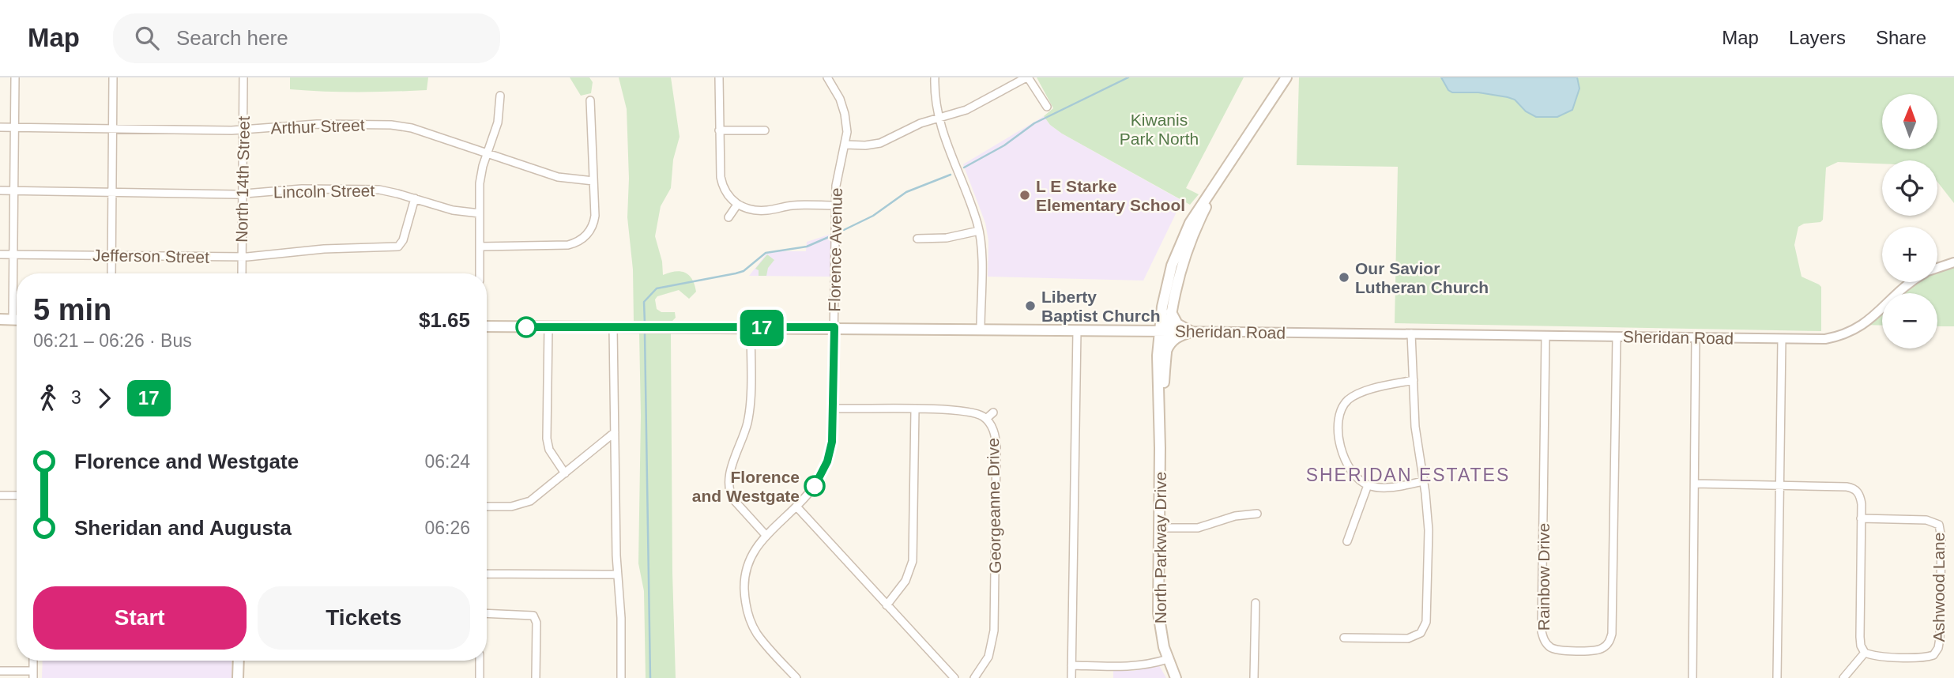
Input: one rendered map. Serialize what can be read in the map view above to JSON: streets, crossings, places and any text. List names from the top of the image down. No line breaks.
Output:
{"streets":{"main road":["Sheridan Road","North Parkway Drive"],"street":["Arthur Street","North 14th Street","Lincoln Street","Florence Avenue","Jefferson Street","Georgeanne Drive","Rainbow Drive","Ashwood Lane"]},"crossings":[["Arthur Street","North 14th Street"],["North 14th Street","Lincoln Street"],["North 14th Street","Jefferson Street"],["Lincoln Street","Jefferson Street"],["Florence Avenue","Sheridan Road"],["Florence Avenue","Georgeanne Drive"],["Sheridan Road","North Parkway Drive"],["Sheridan Road","Rainbow Drive"]],"districts":["SHERIDAN ESTATES"],"parks":["Kiwanis Park North"],"places":["L E Starke Elementary School","Our Savior Lutheran Church","Liberty Baptist Church","Florence and Westgate"],"lines":["bus line 17"],"north":"top","page":{"header":"Map","search":"Search here","nav":["Map","Layers","Share"],"on_map":"17","map_buttons":["+","−"],"heading":["5 min","06:21 – 06:26 · Bus","$1.65"],"legs":["3","17"],"list":[{"name":"Florence and Westgate","value":"06:24"},{"name":"Sheridan and Augusta","value":"06:26"}],"buttons":["Start","Tickets"]}}
